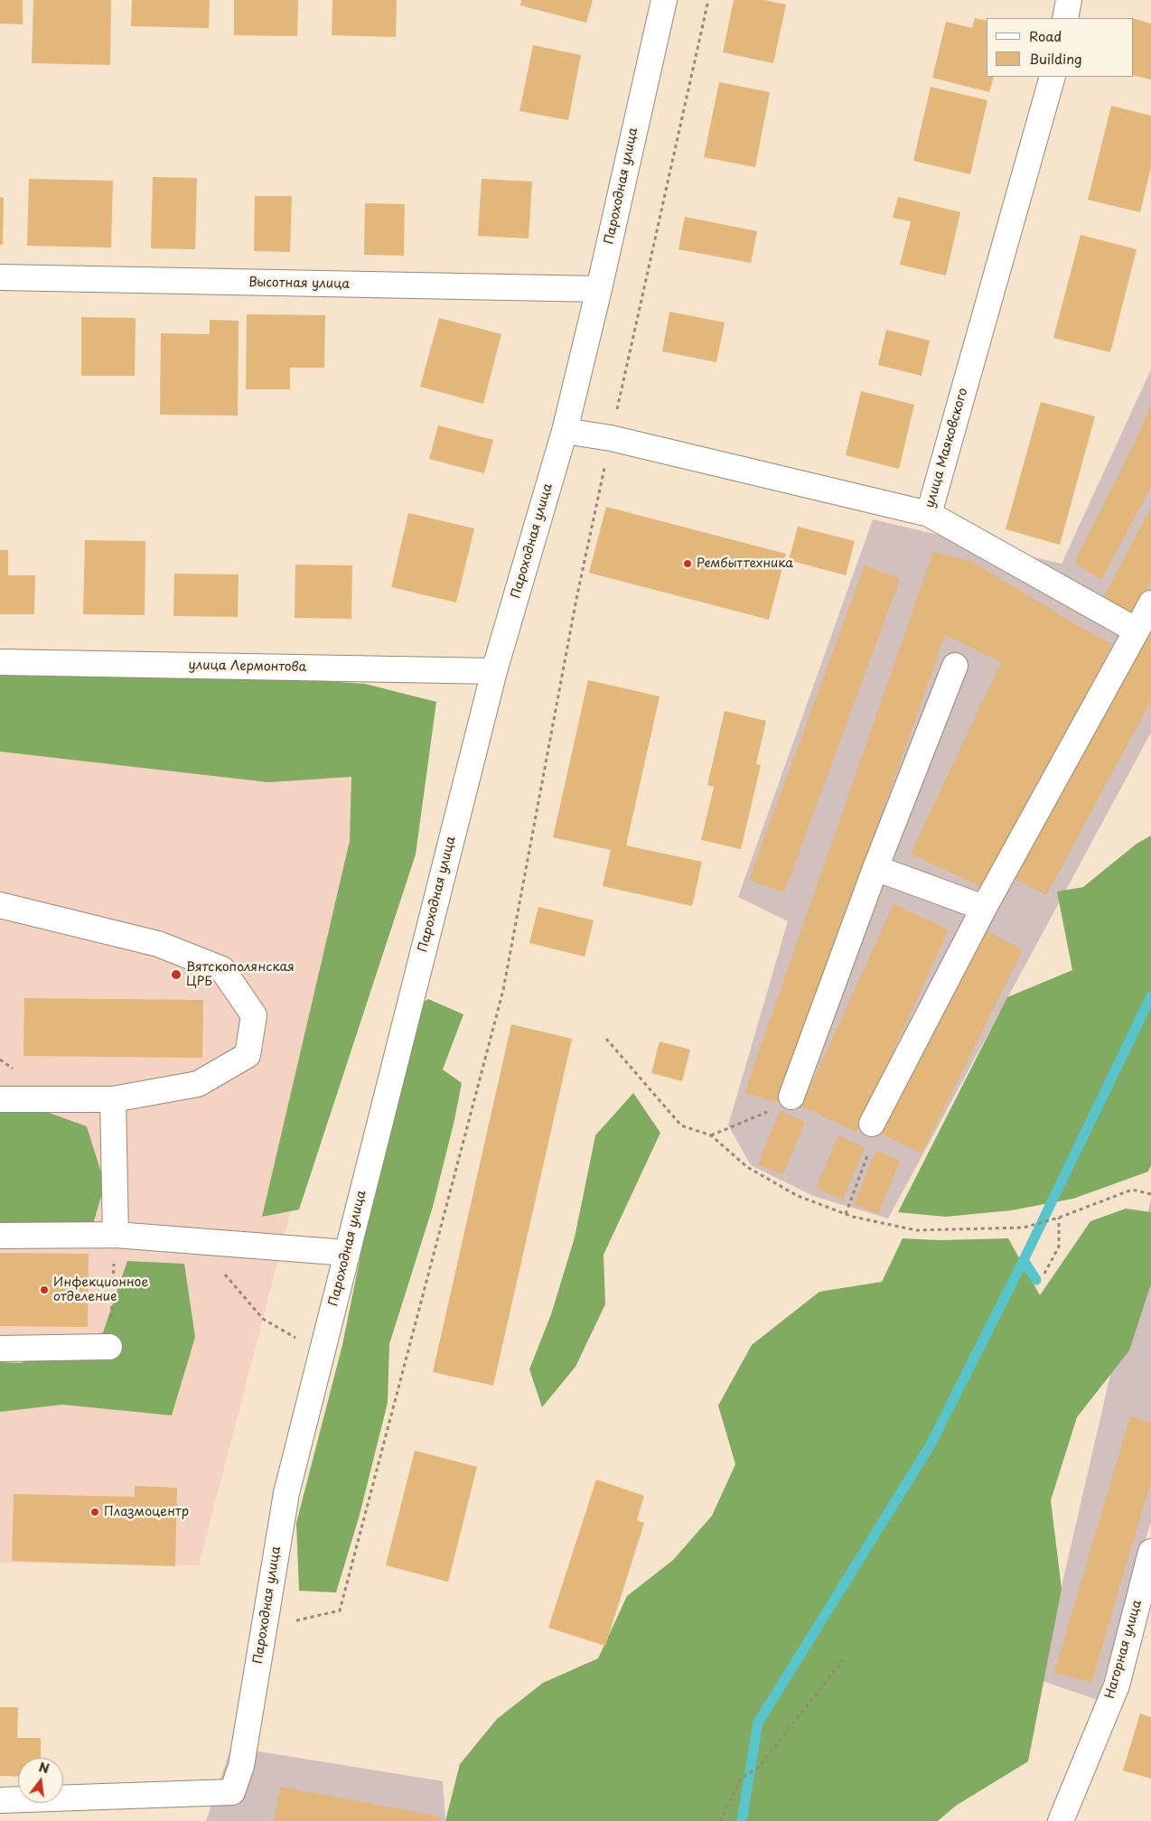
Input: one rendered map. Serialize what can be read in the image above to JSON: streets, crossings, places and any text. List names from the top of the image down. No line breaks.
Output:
{"streets":{"street":["Пароходная улица","Высотная улица","улица Маяковского","улица Лермонтова","Нагорная улица"]},"crossings":[["Пароходная улица","Высотная улица"],["Пароходная улица","улица Маяковского"],["Пароходная улица","улица Лермонтова"]],"places":["Рембыттехника","Вятскополянская ЦРБ","Инфекционное отделение","Плазмоцентр"],"legend":["Road","Building"],"north":"top"}
